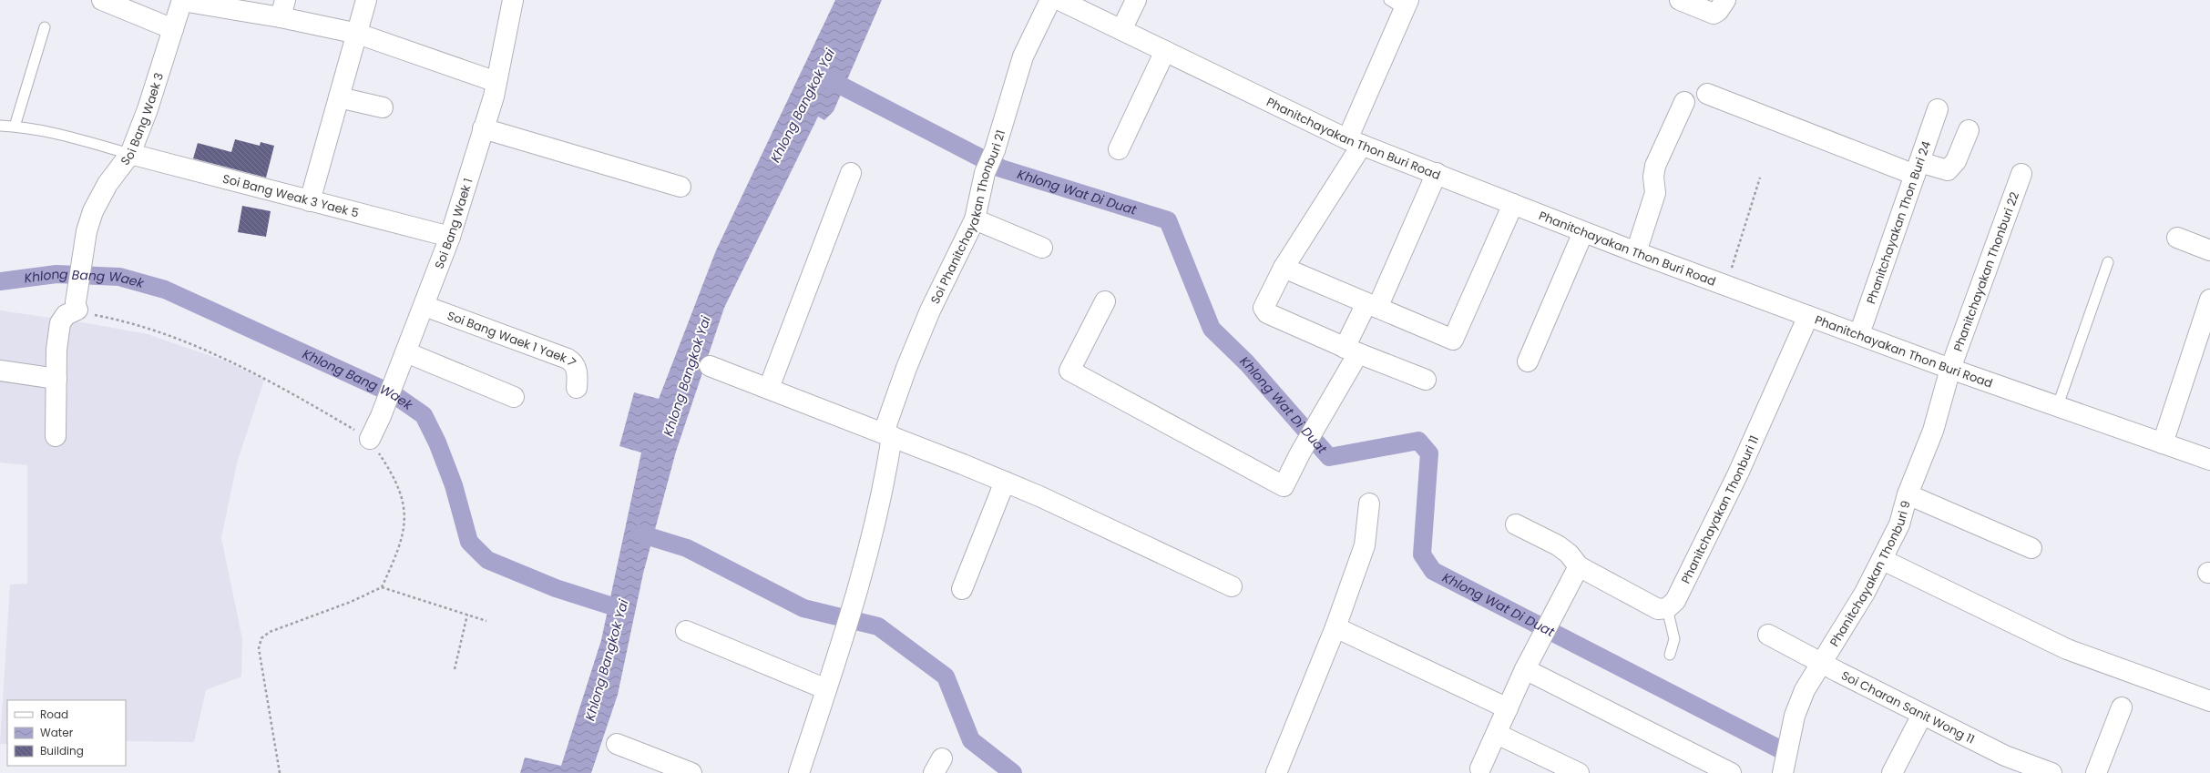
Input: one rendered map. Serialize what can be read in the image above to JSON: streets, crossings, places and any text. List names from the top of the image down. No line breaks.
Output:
{"streets":{"street":["Soi Bang Waek 3","Phanitchayakan Thon Buri Road","Soi Bang Weak 3 Yaek 5","Soi Phanitchayakan Thonburi 21","Phanitchayakan Thon Buri 24","Soi Bang Waek 1","Phanitchayakan Thonburi 22","Soi Bang Waek 1 Yaek 7","Phanitchayakan Thonburi 11","Phanitchayakan Thonburi 9","Soi Charan Sanit Wong 11"]},"crossings":[["Soi Bang Waek 3","Soi Bang Weak 3 Yaek 5"],["Phanitchayakan Thon Buri Road","Soi Phanitchayakan Thonburi 21"],["Phanitchayakan Thon Buri Road","Phanitchayakan Thon Buri 24"],["Phanitchayakan Thon Buri Road","Phanitchayakan Thonburi 22"],["Phanitchayakan Thon Buri Road","Phanitchayakan Thonburi 11"],["Phanitchayakan Thon Buri Road","Phanitchayakan Thonburi 9"],["Soi Bang Weak 3 Yaek 5","Soi Bang Waek 1"],["Soi Bang Waek 1","Soi Bang Waek 1 Yaek 7"],["Phanitchayakan Thonburi 22","Phanitchayakan Thonburi 9"],["Phanitchayakan Thonburi 9","Soi Charan Sanit Wong 11"]],"water":["Khlong Bangkok Yai","Khlong Wat Di Duat","Khlong Bang Waek"],"legend":["Road","Water","Building"]}
